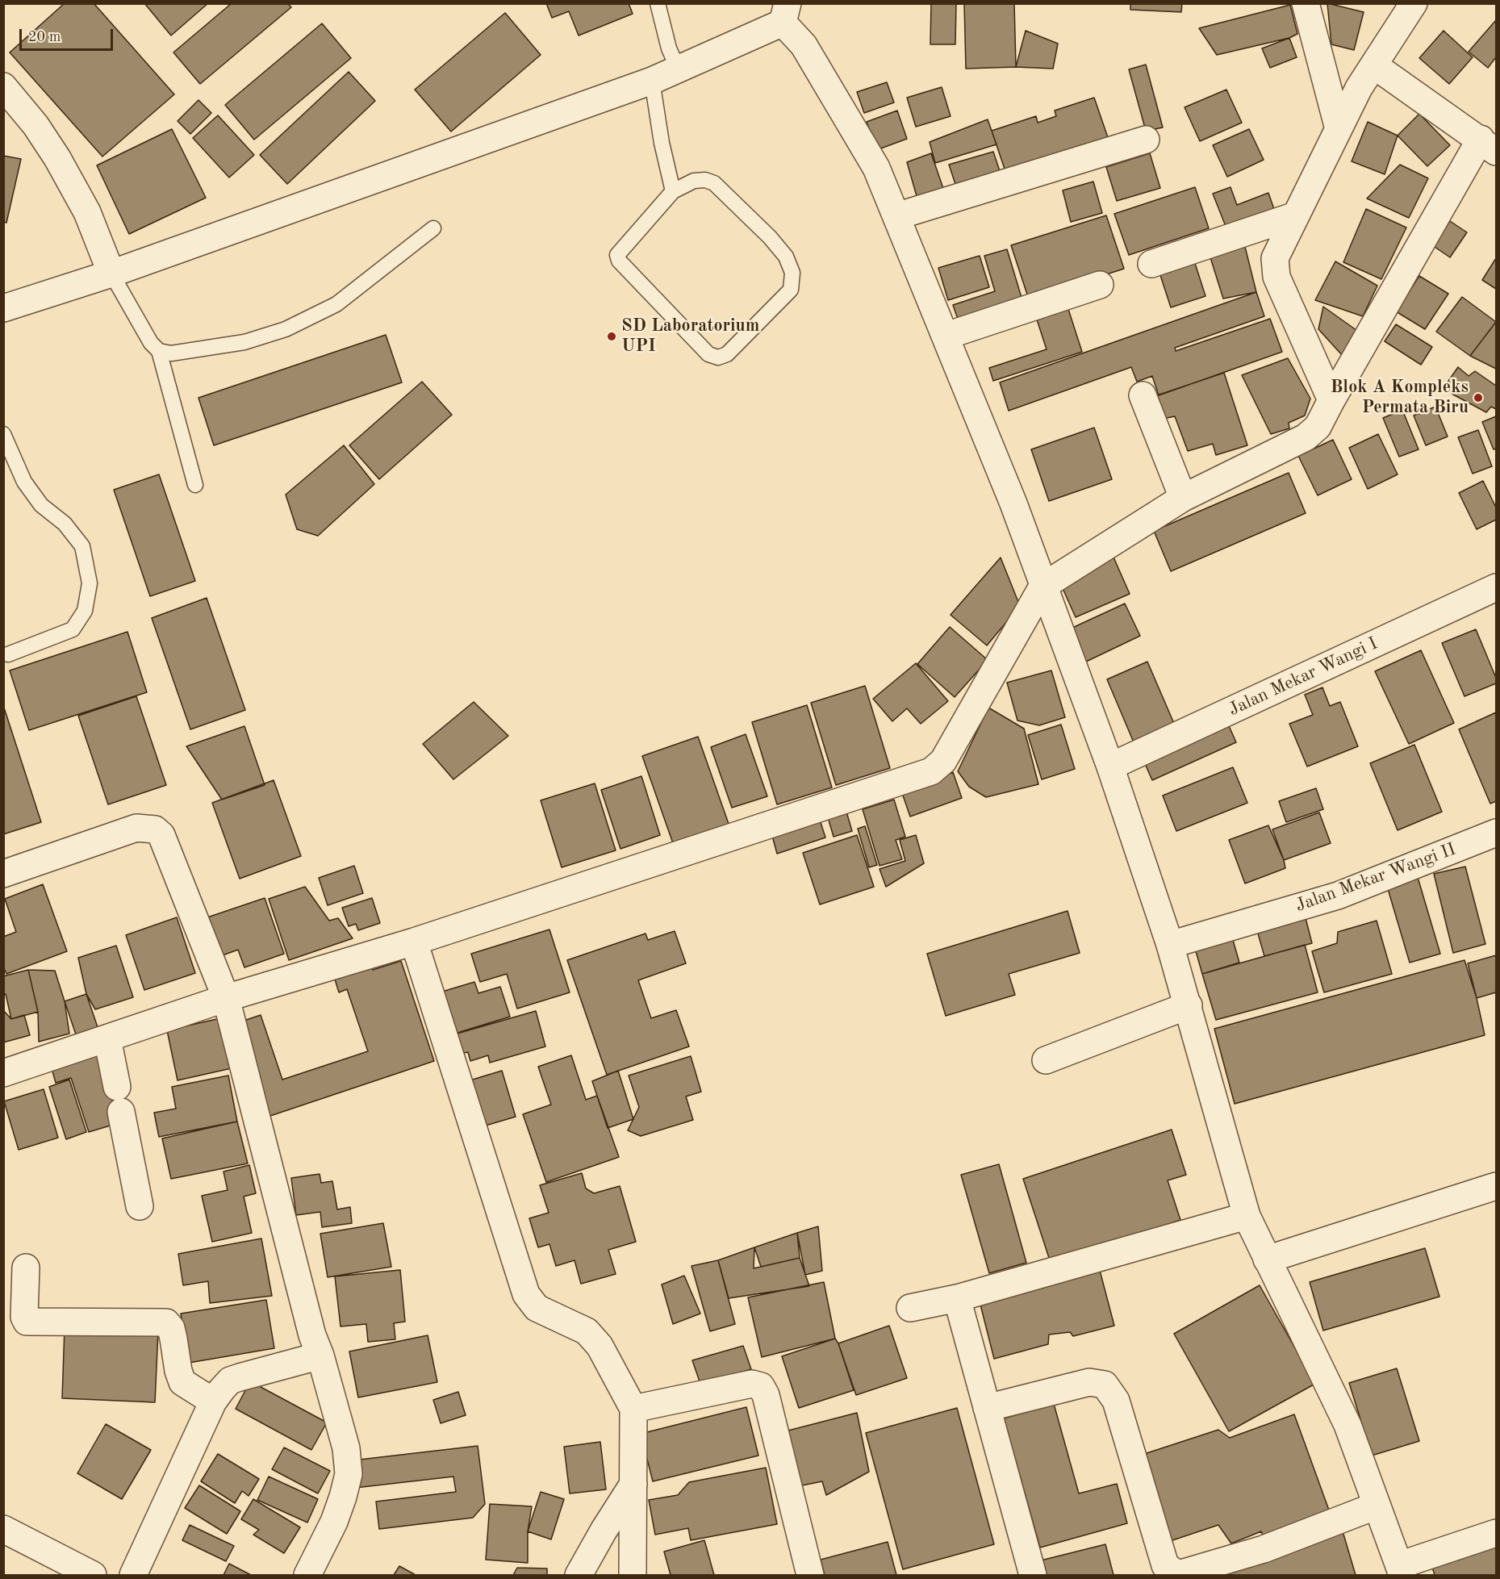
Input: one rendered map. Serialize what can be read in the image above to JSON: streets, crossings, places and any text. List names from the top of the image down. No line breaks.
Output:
{"streets":{"street":["Jalan Mekar Wangi I","Jalan Mekar Wangi II"]},"places":["SD Laboratorium UPI","Blok A Kompleks Permata Biru"],"scale_bar":"20 m"}
